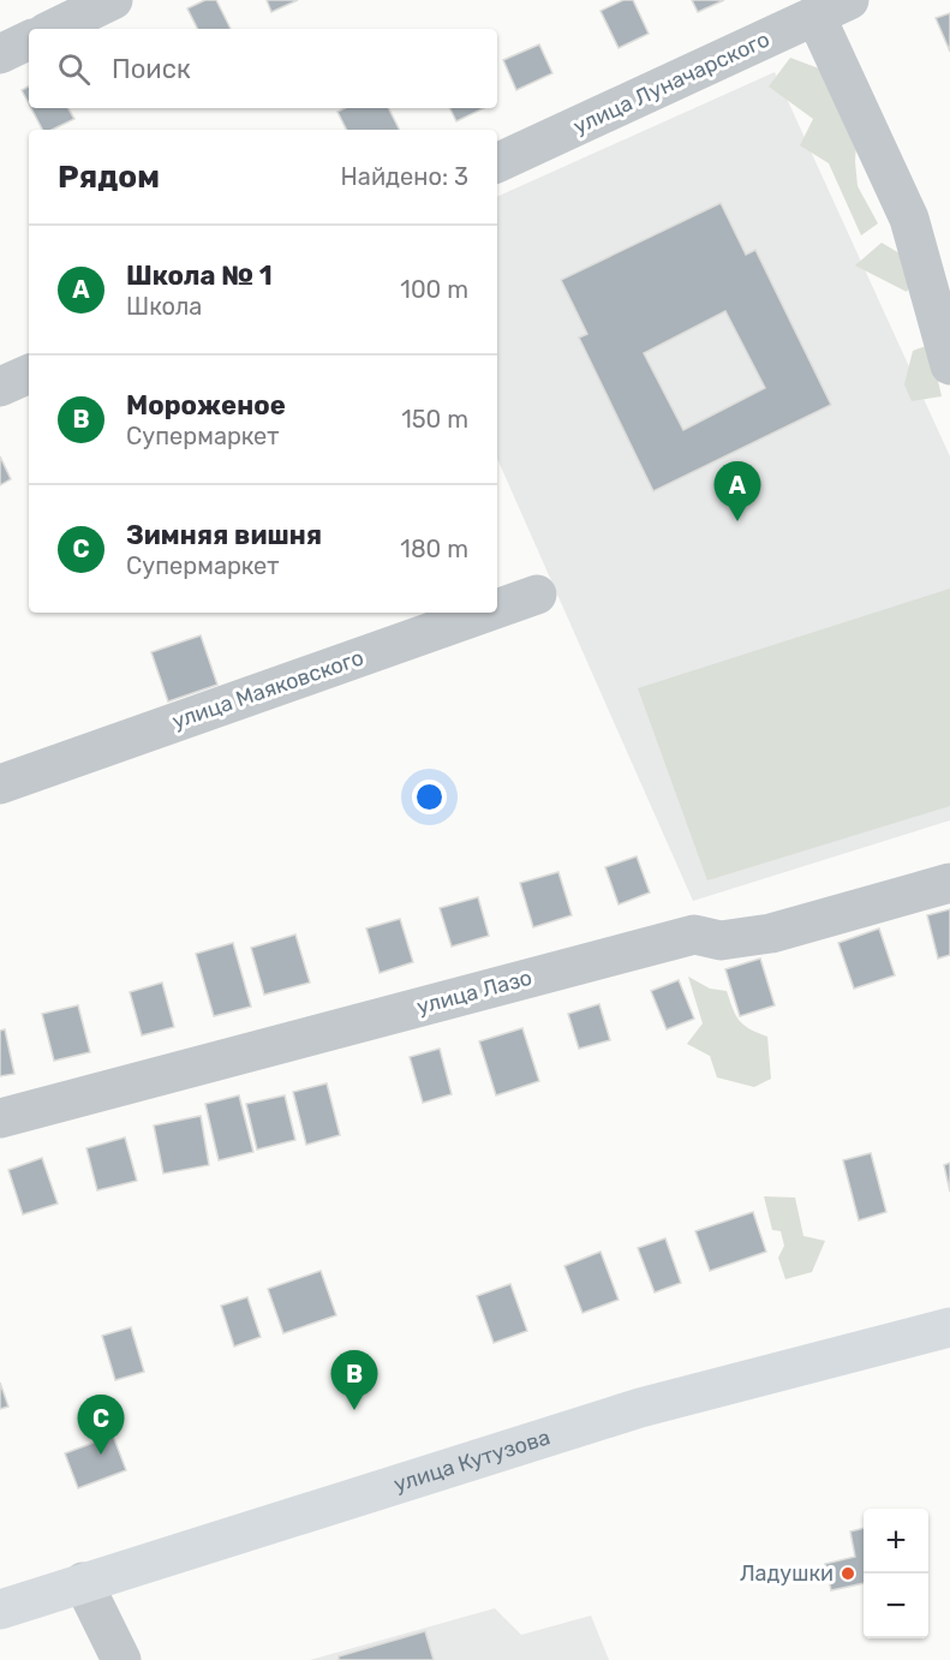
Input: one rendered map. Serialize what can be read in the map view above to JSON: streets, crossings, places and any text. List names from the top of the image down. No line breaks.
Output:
{"streets":{"main road":["улица Кутузова"],"street":["улица Луначарского","улица Маяковского","улица Лазо"]},"places":["Ладушки"],"page":{"search":"Поиск","heading":["Рядом","Найдено: 3"],"list":[{"mark":"A","name":"Школа № 1","note":"Школа","value":"100 m"},{"mark":"B","name":"Мороженое","note":"Супермаркет","value":"150 m"},{"mark":"C","name":"Зимняя вишня","note":"Супермаркет","value":"180 m"}],"pins":["A","B","C"],"map_buttons":["+","−"]}}
